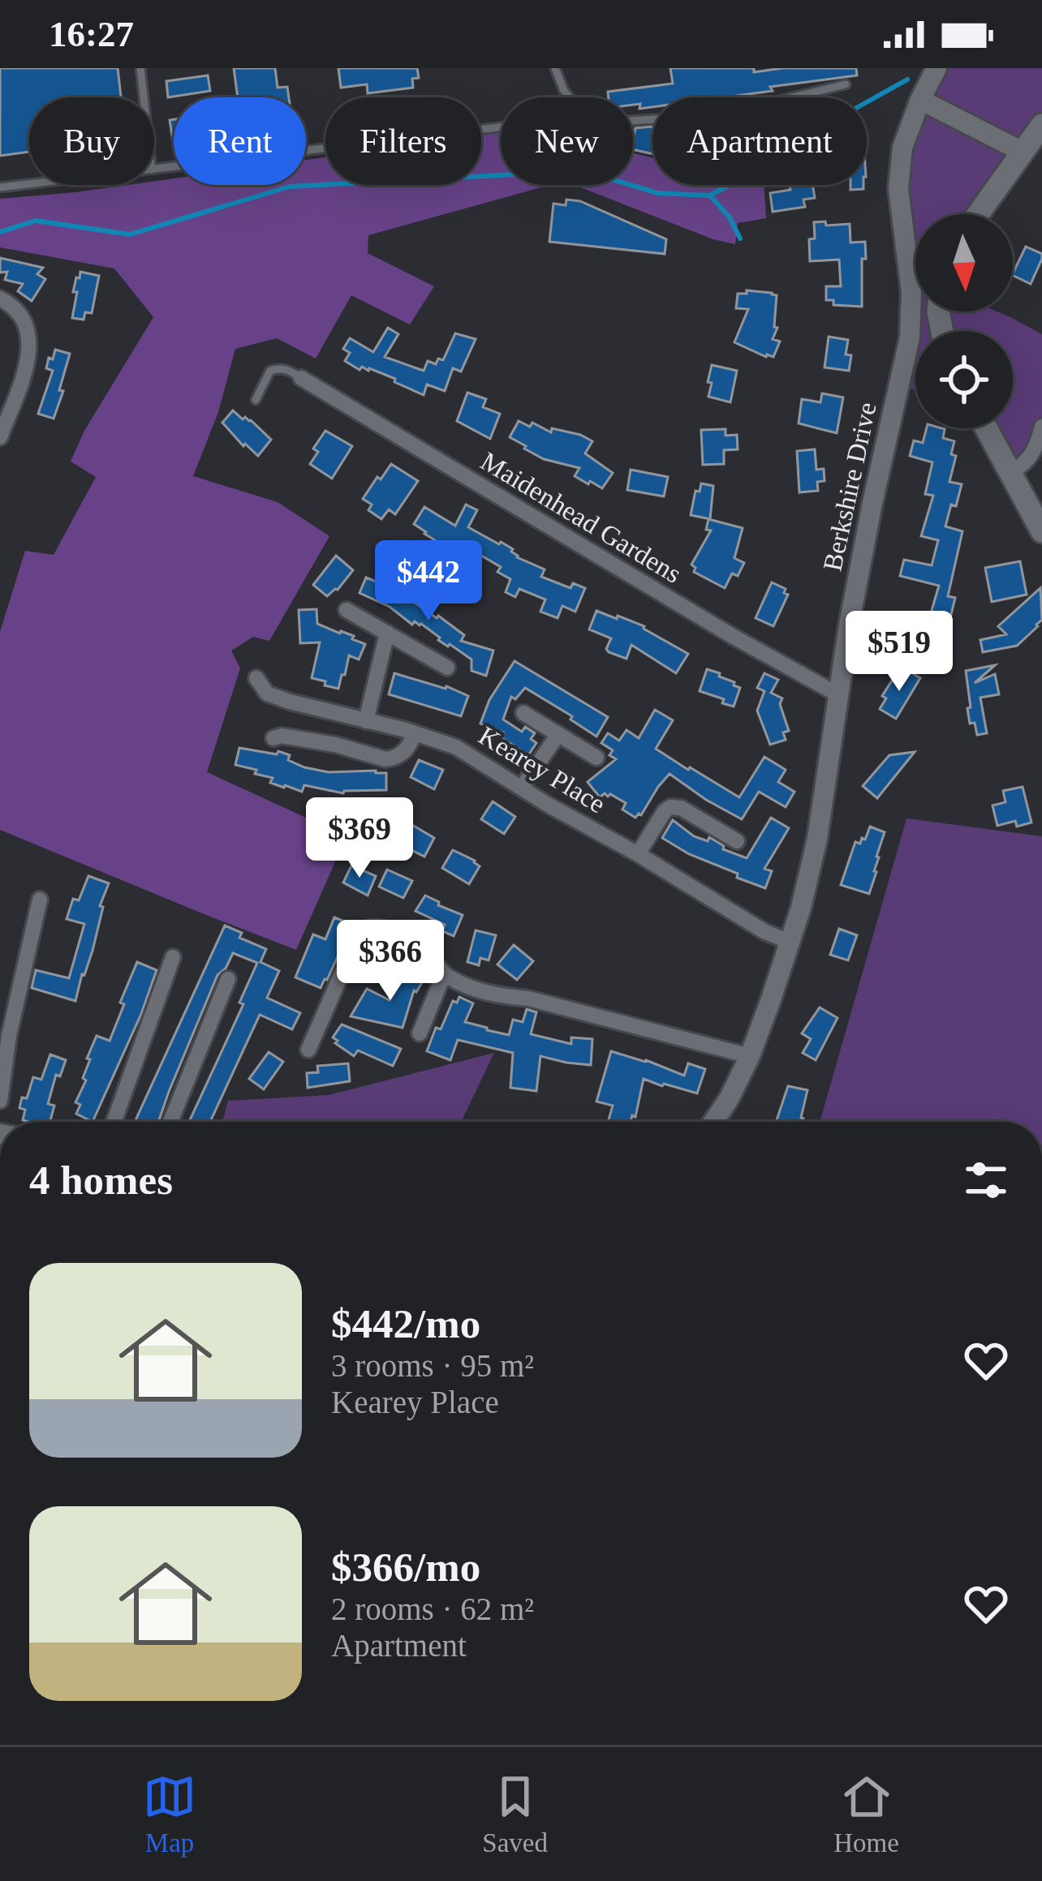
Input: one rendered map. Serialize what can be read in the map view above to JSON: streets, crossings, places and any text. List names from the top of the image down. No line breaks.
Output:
{"streets":{"street":["Berkshire Drive","Maidenhead Gardens","Kearey Place"]},"crossings":[["Berkshire Drive","Maidenhead Gardens"],["Berkshire Drive","Kearey Place"]],"north":"bottom","page":{"status":"16:27","chip":["Buy","Rent","Filters","New","Apartment"],"price":["$442","$519","$369","$366"],"heading":"4 homes","list":[{"name":"$442/mo","note":"3 rooms · 95 m² · Kearey Place"},{"name":"$366/mo","note":"2 rooms · 62 m² · Apartment"}],"tabs":["Map","Saved","Home"]}}
